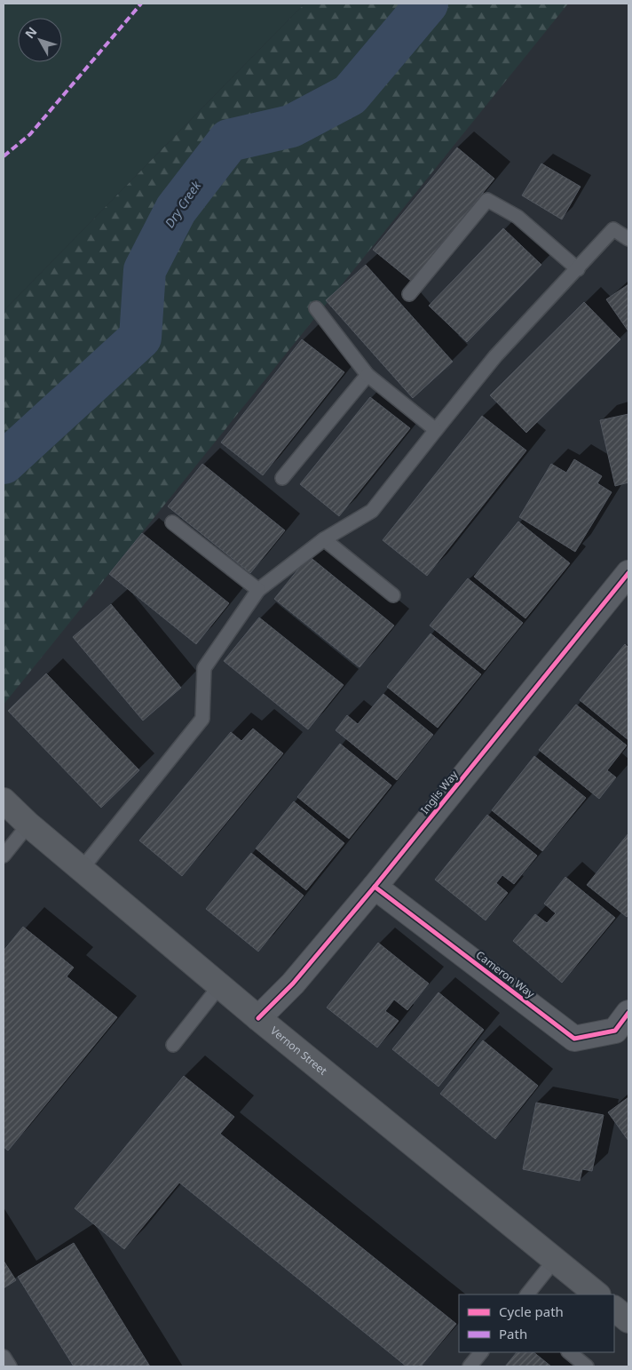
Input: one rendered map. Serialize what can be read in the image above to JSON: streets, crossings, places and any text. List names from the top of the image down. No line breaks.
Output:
{"streets":{"main road":["Vernon Street"],"street":["Inglis Way","Cameron Way"]},"crossings":[["Inglis Way","Cameron Way"],["Inglis Way","Vernon Street"]],"water":["Dry Creek"],"legend":["Cycle path","Path"],"north":"top left"}
